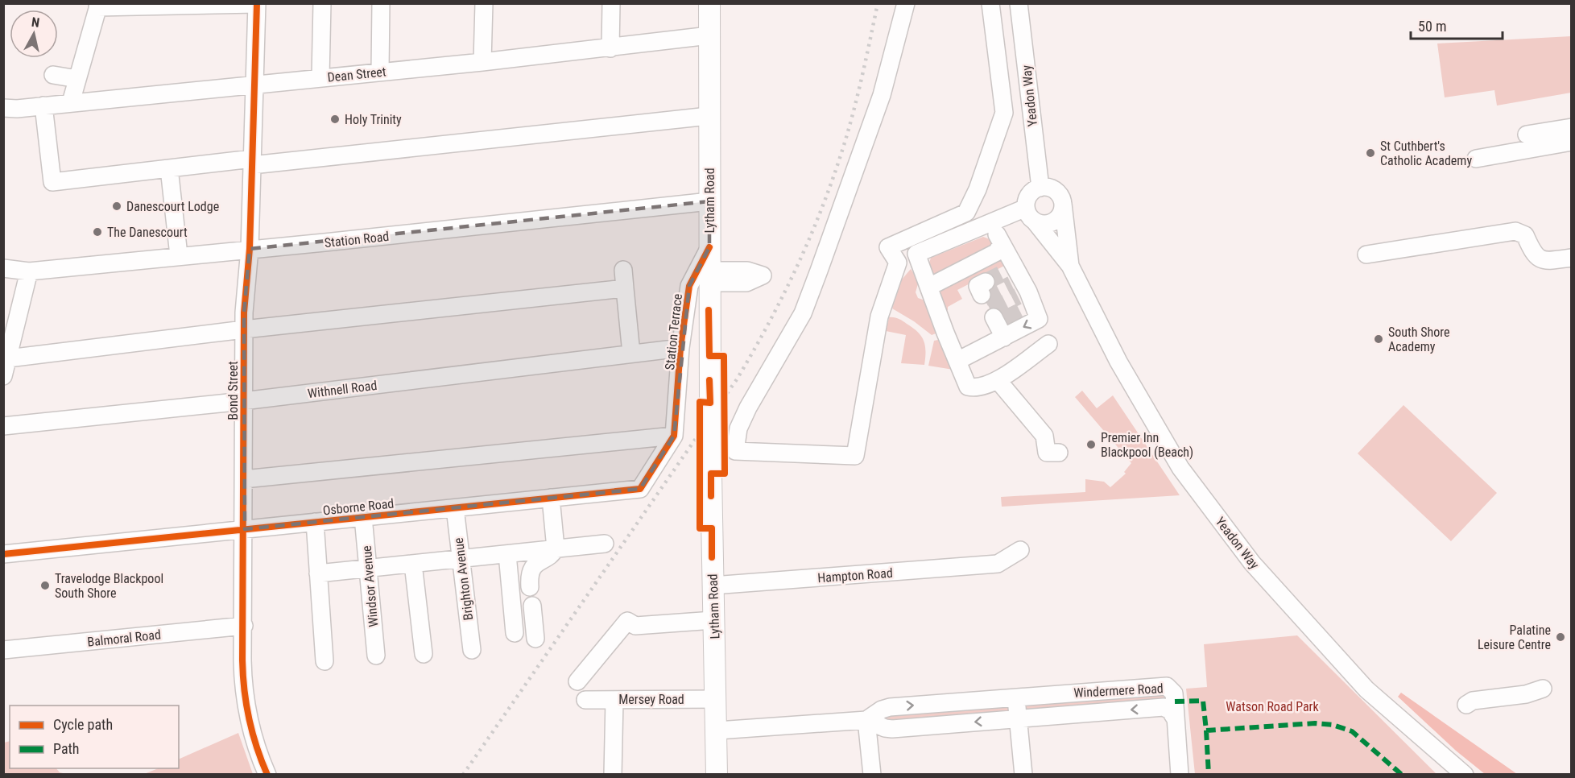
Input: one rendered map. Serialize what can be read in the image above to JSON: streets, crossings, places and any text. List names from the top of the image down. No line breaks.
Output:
{"streets":{"main road":["Lytham Road"],"street":["Dean Street","Yeadon Way","Station Road","Station Terrace","Withnell Road","Bond Street","Osborne Road","Hampton Road","Brighton Avenue","Windsor Avenue","Balmoral Road","Windermere Road","Mersey Road"]},"crossings":[["Dean Street","Lytham Road"],["Dean Street","Bond Street"],["Lytham Road","Station Road"],["Lytham Road","Station Terrace"],["Lytham Road","Hampton Road"],["Lytham Road","Windermere Road"],["Lytham Road","Mersey Road"],["Station Road","Bond Street"],["Station Terrace","Withnell Road"],["Station Terrace","Osborne Road"],["Withnell Road","Bond Street"],["Bond Street","Osborne Road"],["Bond Street","Balmoral Road"],["Osborne Road","Brighton Avenue"],["Osborne Road","Windsor Avenue"]],"parks":["Watson Road Park"],"places":["Holy Trinity","St Cuthbert's Catholic Academy","Danescourt Lodge","The Danescourt","South Shore Academy","Premier Inn Blackpool (Beach)","Travelodge Blackpool South Shore","Palatine Leisure Centre"],"legend":["Cycle path","Path"],"scale_bar":"50 m","north":"top"}
